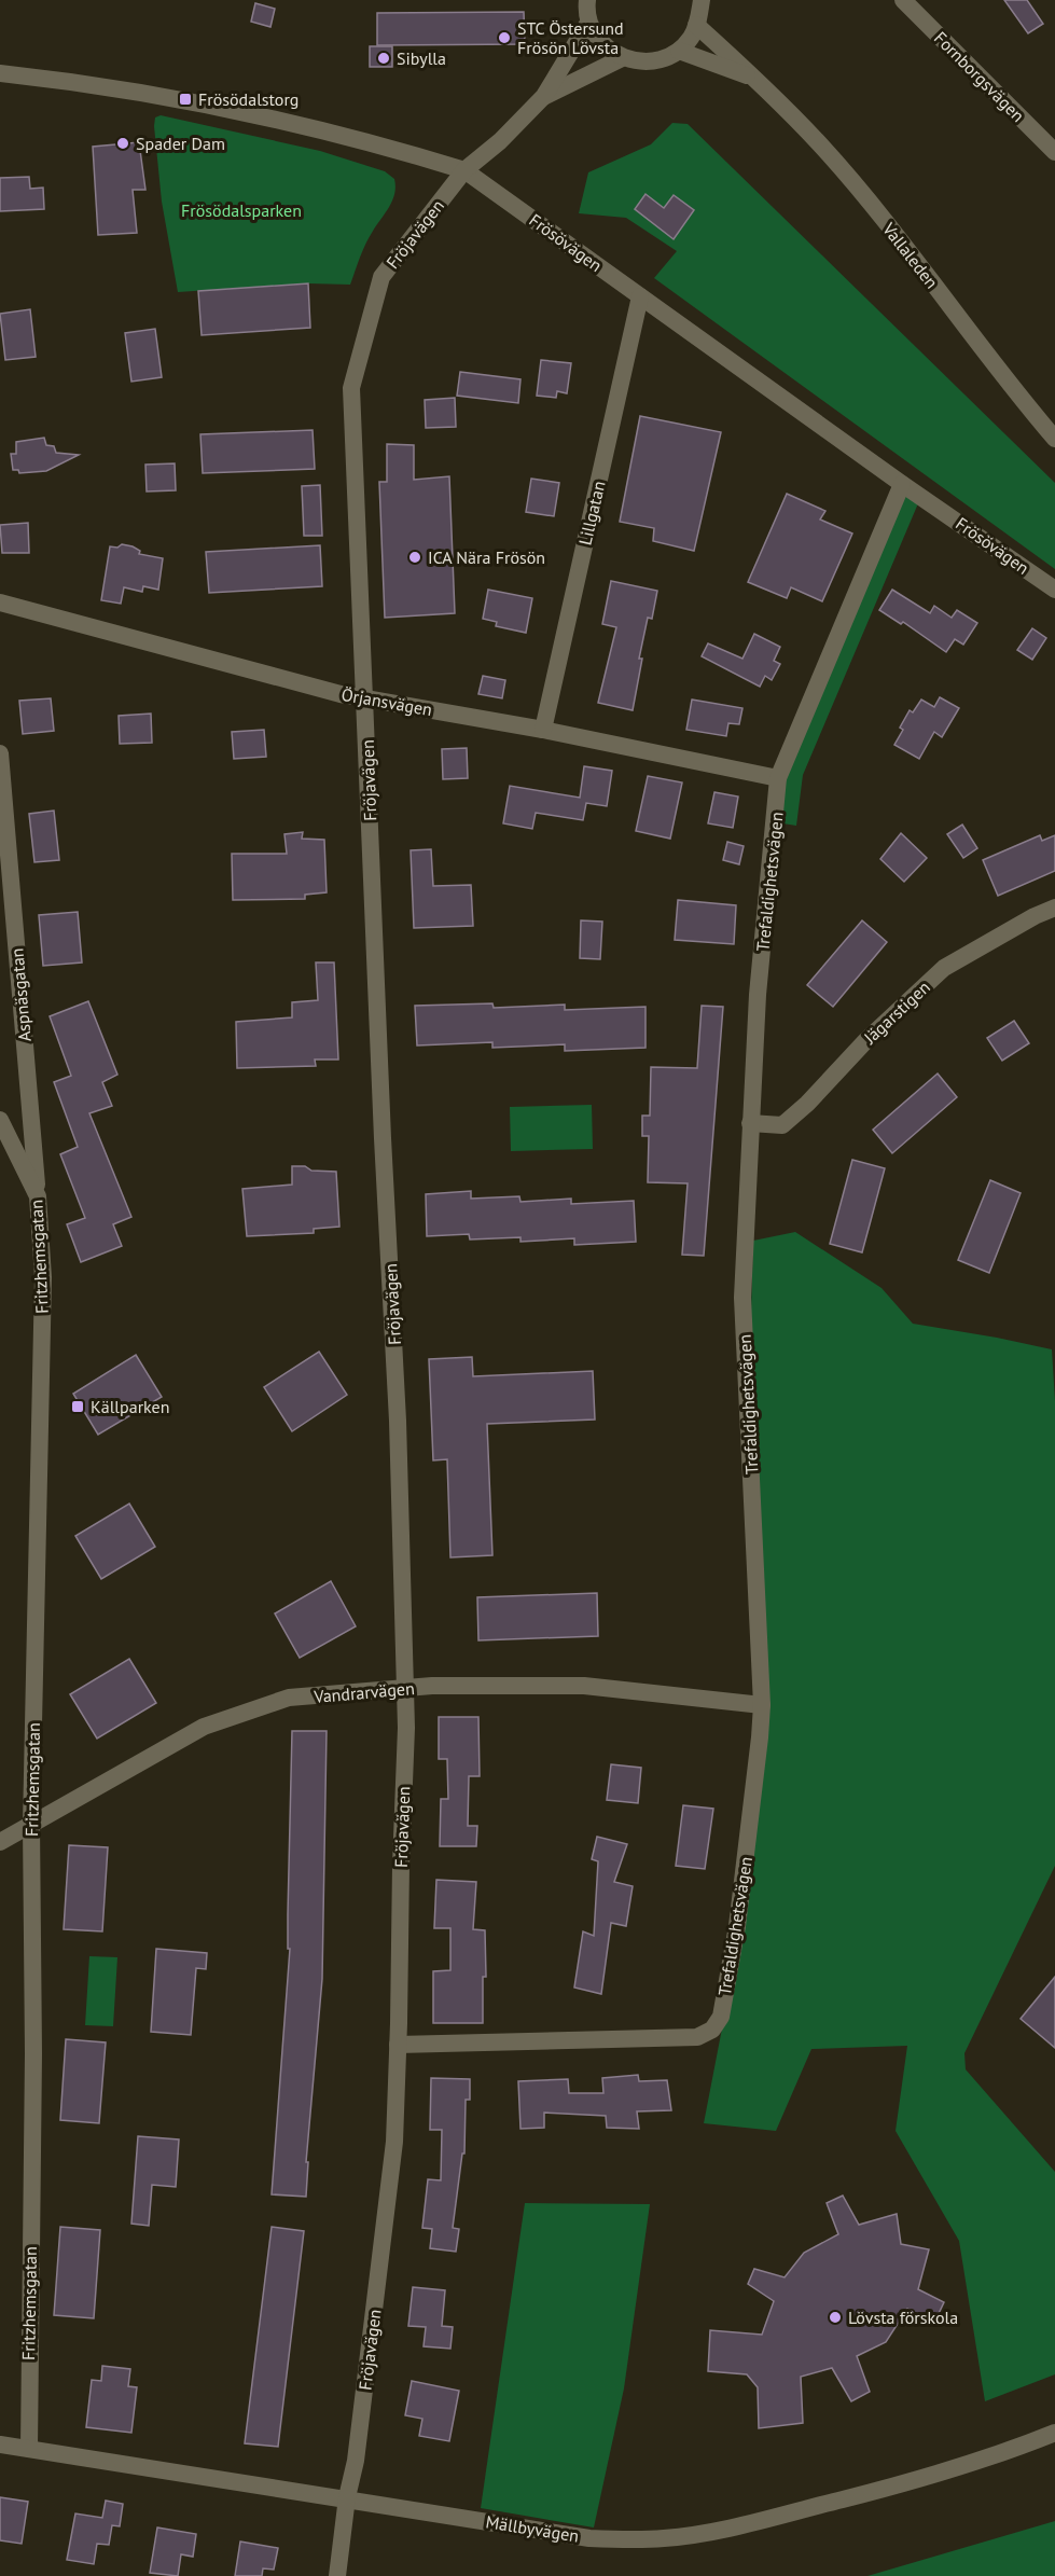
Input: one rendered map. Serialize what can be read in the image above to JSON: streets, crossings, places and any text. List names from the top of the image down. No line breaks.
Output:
{"streets":{"street":["Fornborgsvägen","Fröjavägen","Frösövägen","Vallaleden","Lillgatan","Örjansvägen","Trefaldighetsvägen","Aspnäsgatan","Jägarstigen","Fritzhemsgatan","Vandrarvägen","Mällbyvägen"]},"crossings":[["Fröjavägen","Frösövägen"],["Fröjavägen","Örjansvägen"],["Fröjavägen","Trefaldighetsvägen"],["Fröjavägen","Vandrarvägen"],["Fröjavägen","Mällbyvägen"],["Frösövägen","Lillgatan"],["Frösövägen","Trefaldighetsvägen"],["Lillgatan","Örjansvägen"],["Örjansvägen","Trefaldighetsvägen"],["Trefaldighetsvägen","Jägarstigen"],["Trefaldighetsvägen","Vandrarvägen"],["Aspnäsgatan","Fritzhemsgatan"],["Fritzhemsgatan","Vandrarvägen"],["Fritzhemsgatan","Mällbyvägen"]],"parks":["Frösödalsparken"],"places":{"other":["STC Östersund Frösön Lövsta","Sibylla","Spader Dam","ICA Nära Frösön","Lövsta förskola"],"transit":["Frösödalstorg","Källparken"]}}
